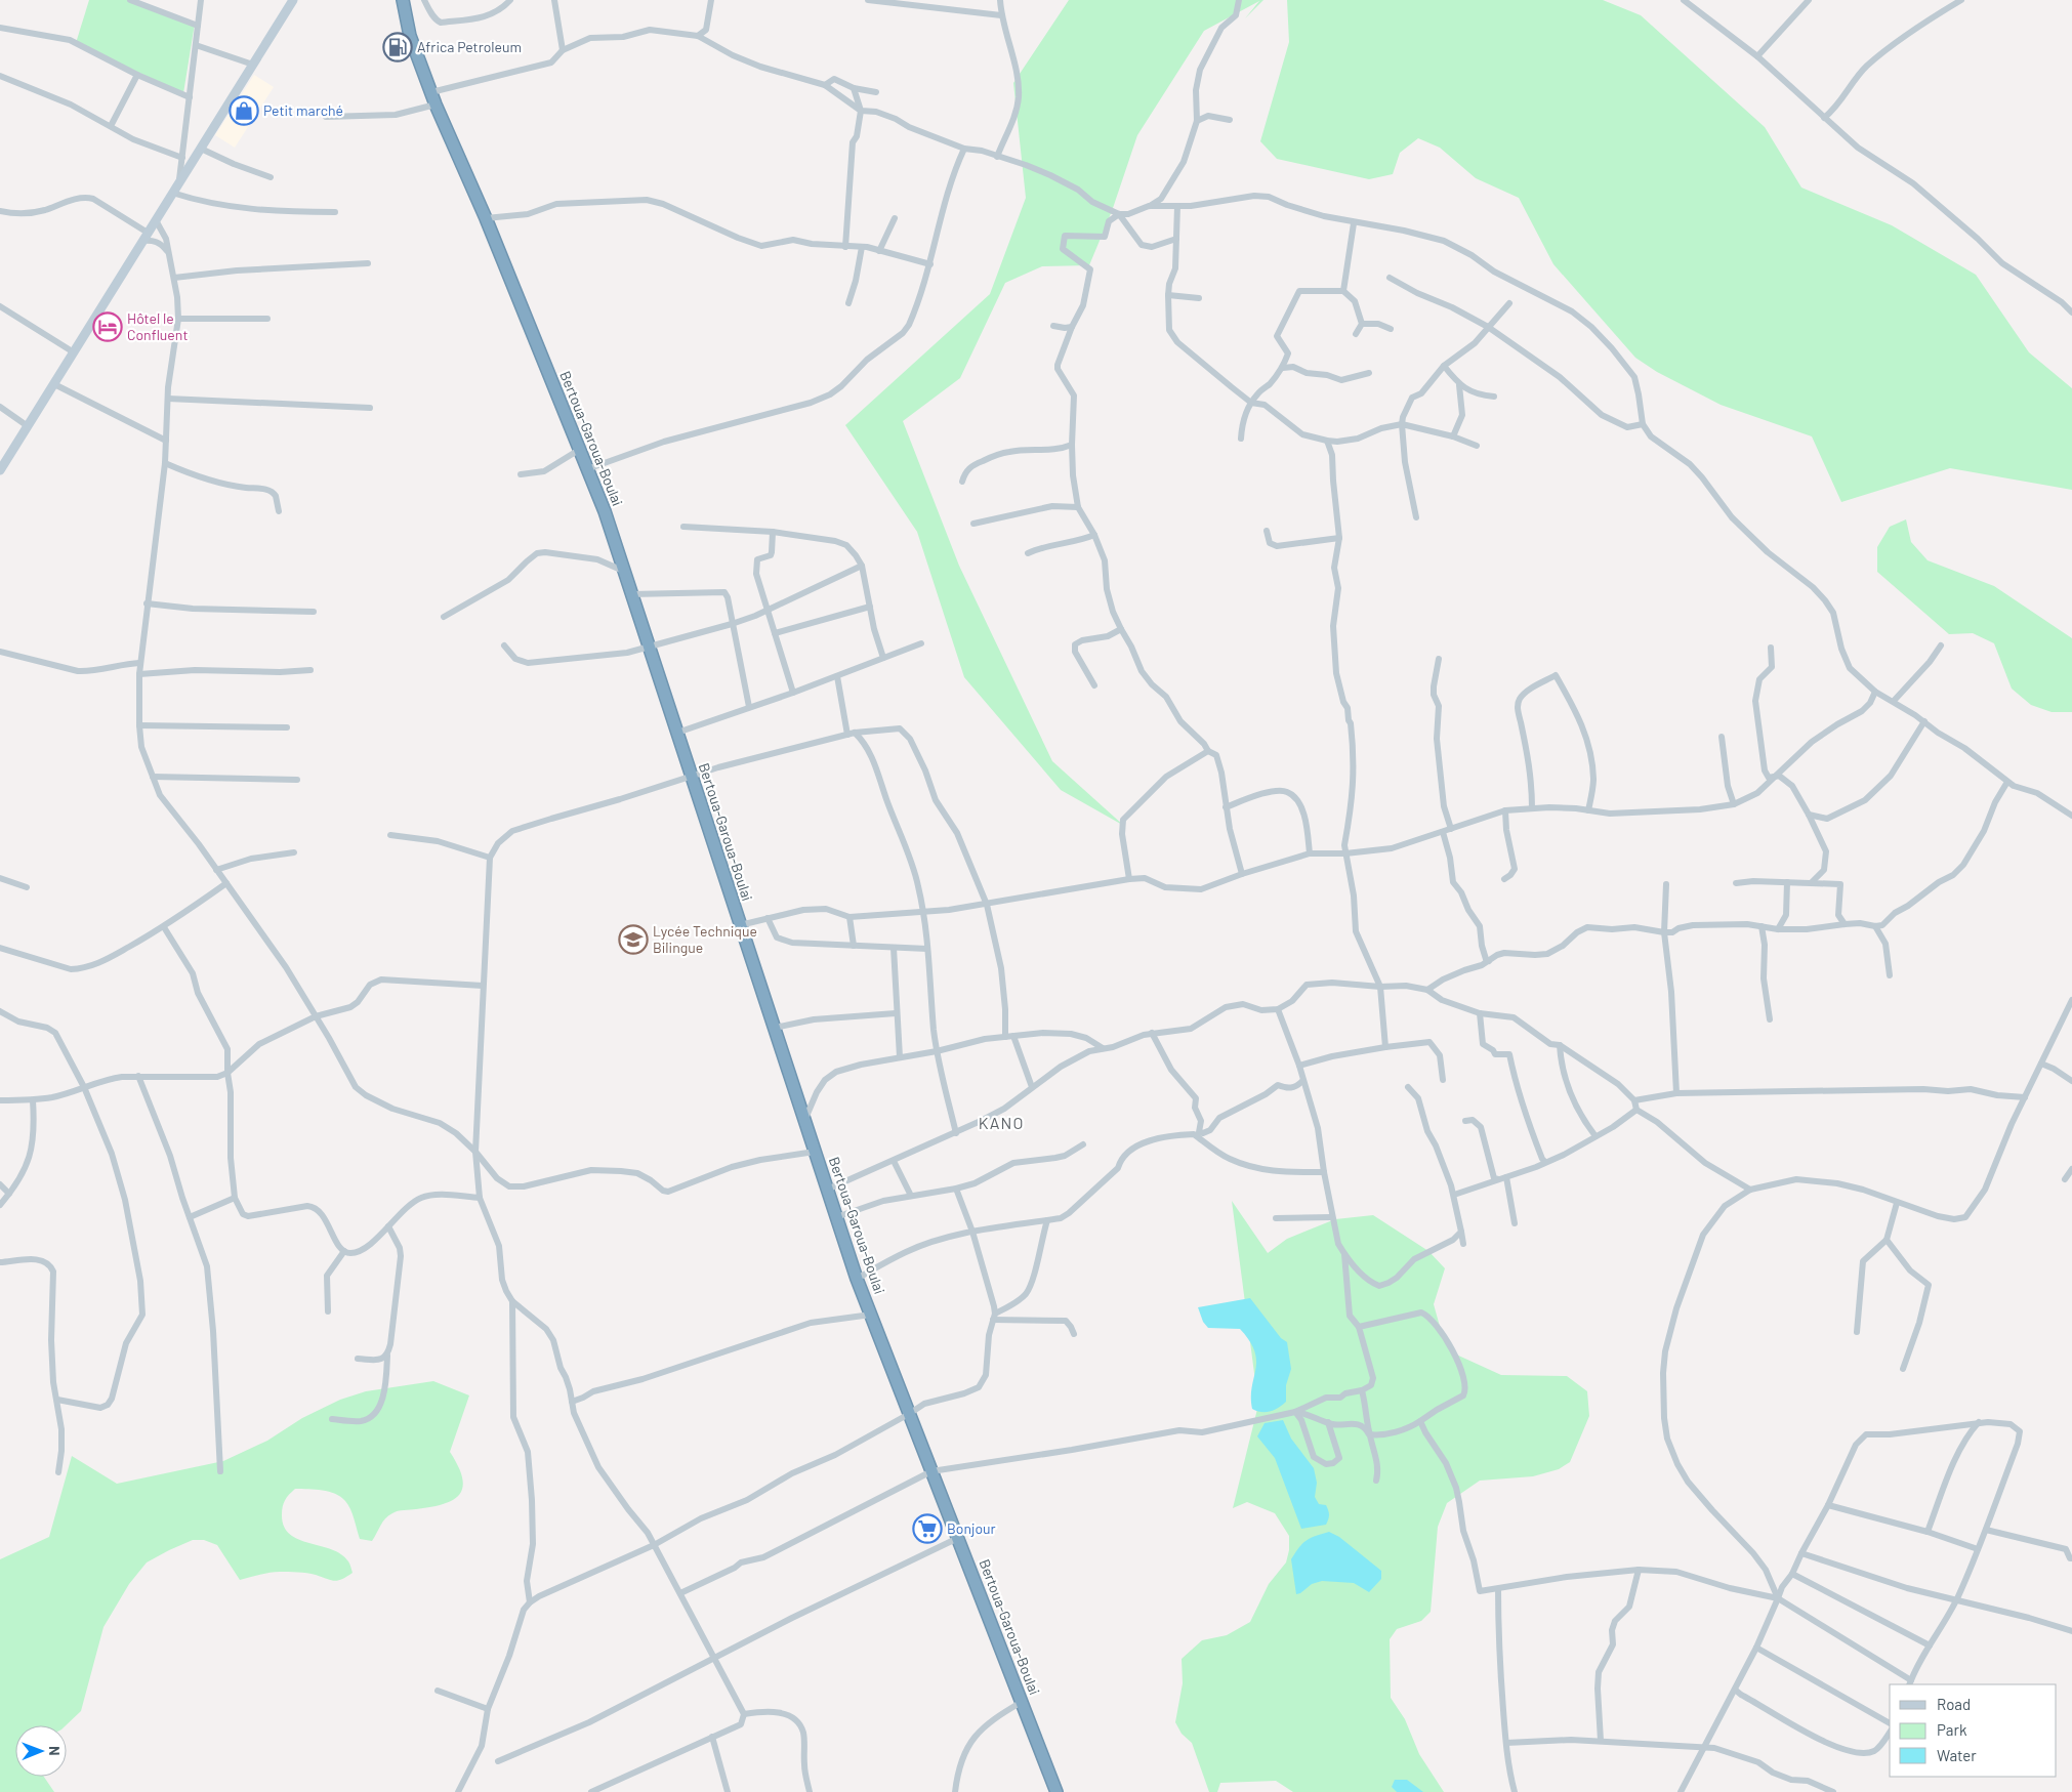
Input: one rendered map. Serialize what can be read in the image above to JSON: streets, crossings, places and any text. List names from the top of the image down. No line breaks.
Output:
{"streets":{"highway":["Bertoua-Garoua-Boulai"]},"districts":["KANO"],"places":{"fuel station":["Africa Petroleum"],"shop":["Petit marché"],"hotel":["Hôtel le Confluent"],"school or university":["Lycée Technique Bilingue"],"supermarket":["Bonjour"]},"legend":["Road","Park","Water"],"north":"right"}
